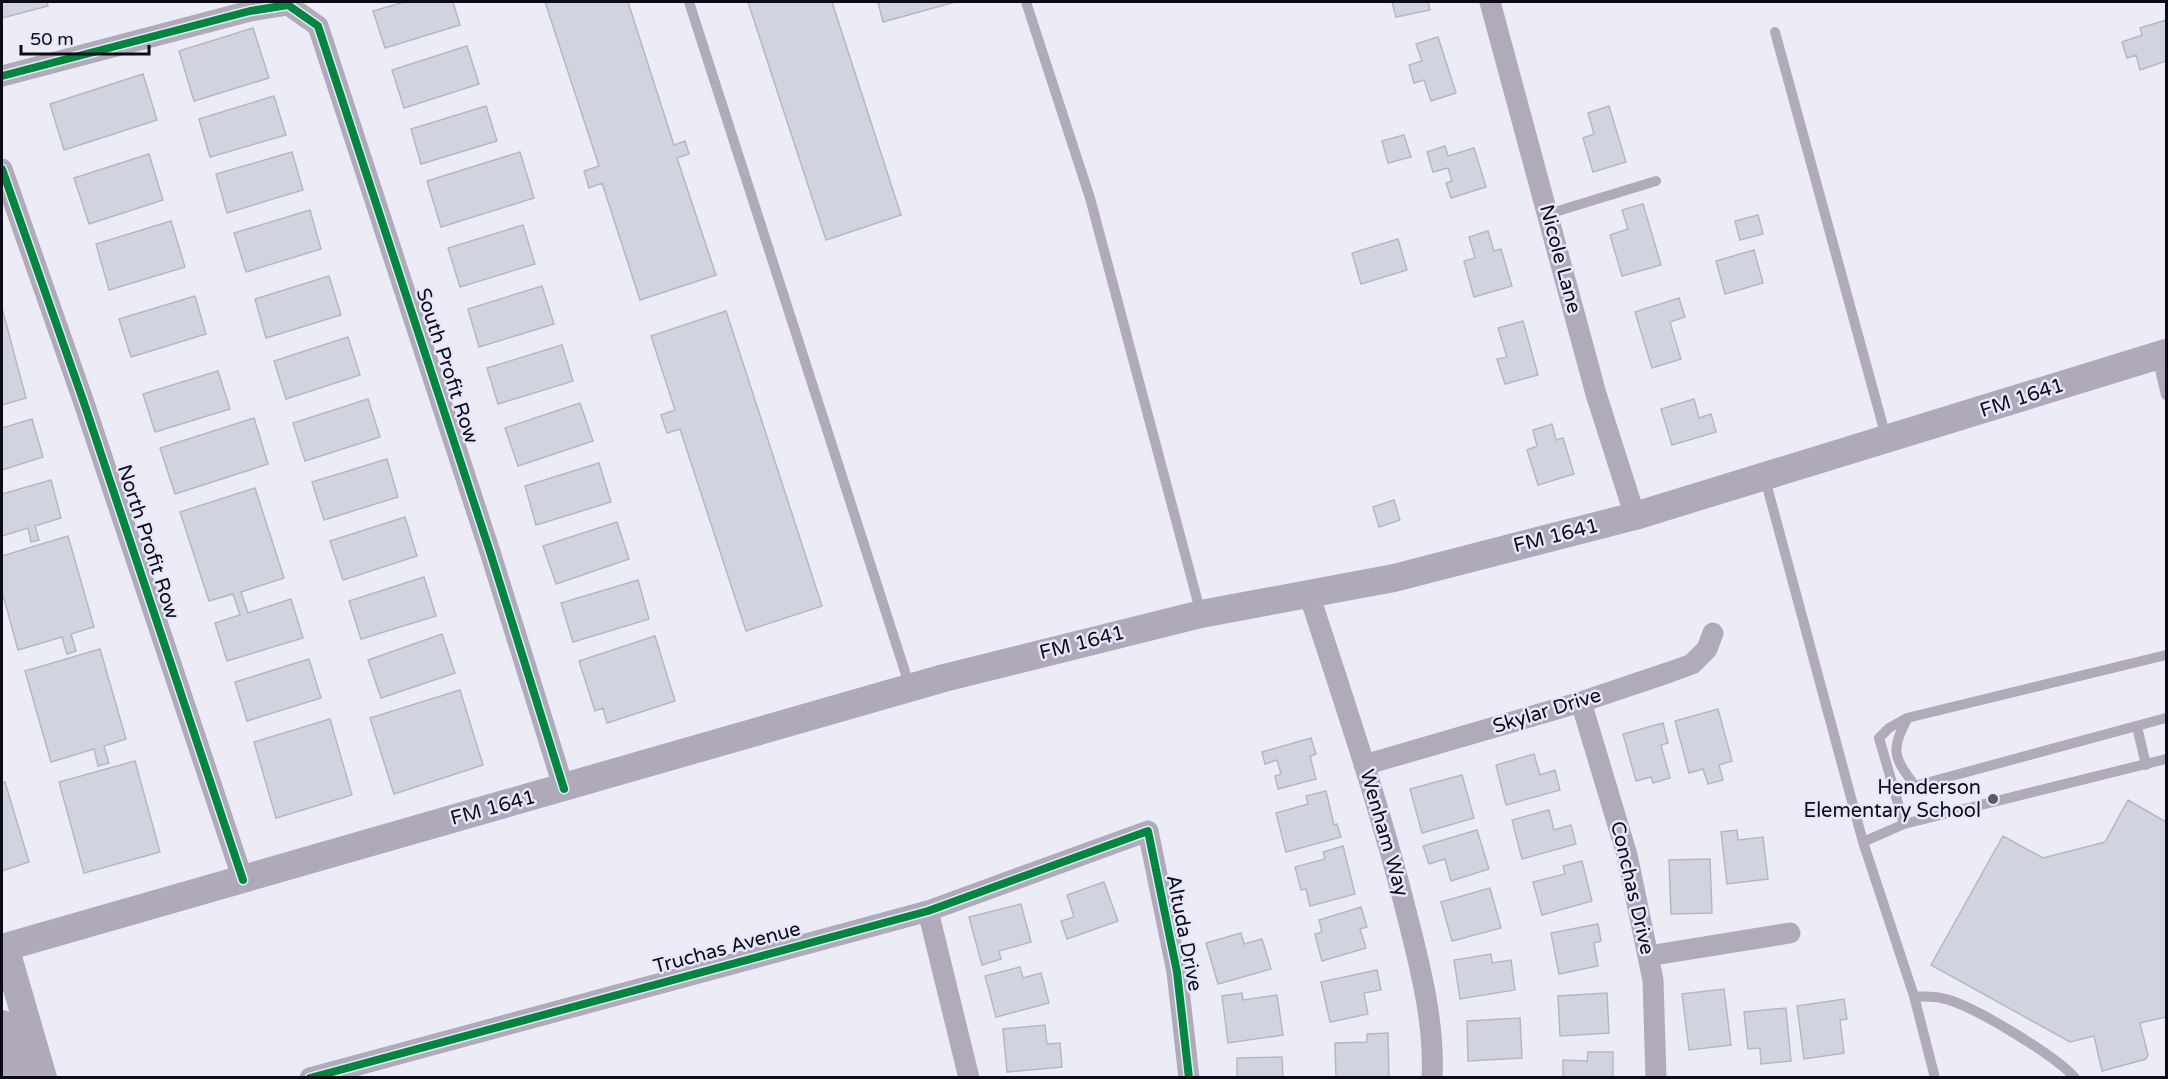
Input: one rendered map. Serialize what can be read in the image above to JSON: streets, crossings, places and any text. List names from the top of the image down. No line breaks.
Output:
{"streets":{"main road":["FM 1641"],"street":["Nicole Lane","South Profit Row","North Profit Row","Skylar Drive","Wenham Way","Conchas Drive","Altuda Drive","Truchas Avenue"]},"crossings":[["Nicole Lane","FM 1641"],["South Profit Row","FM 1641"],["FM 1641","North Profit Row"],["FM 1641","Wenham Way"],["Skylar Drive","Wenham Way"],["Skylar Drive","Conchas Drive"],["Altuda Drive","Truchas Avenue"]],"places":["Henderson Elementary School"],"scale_bar":"50 m"}
